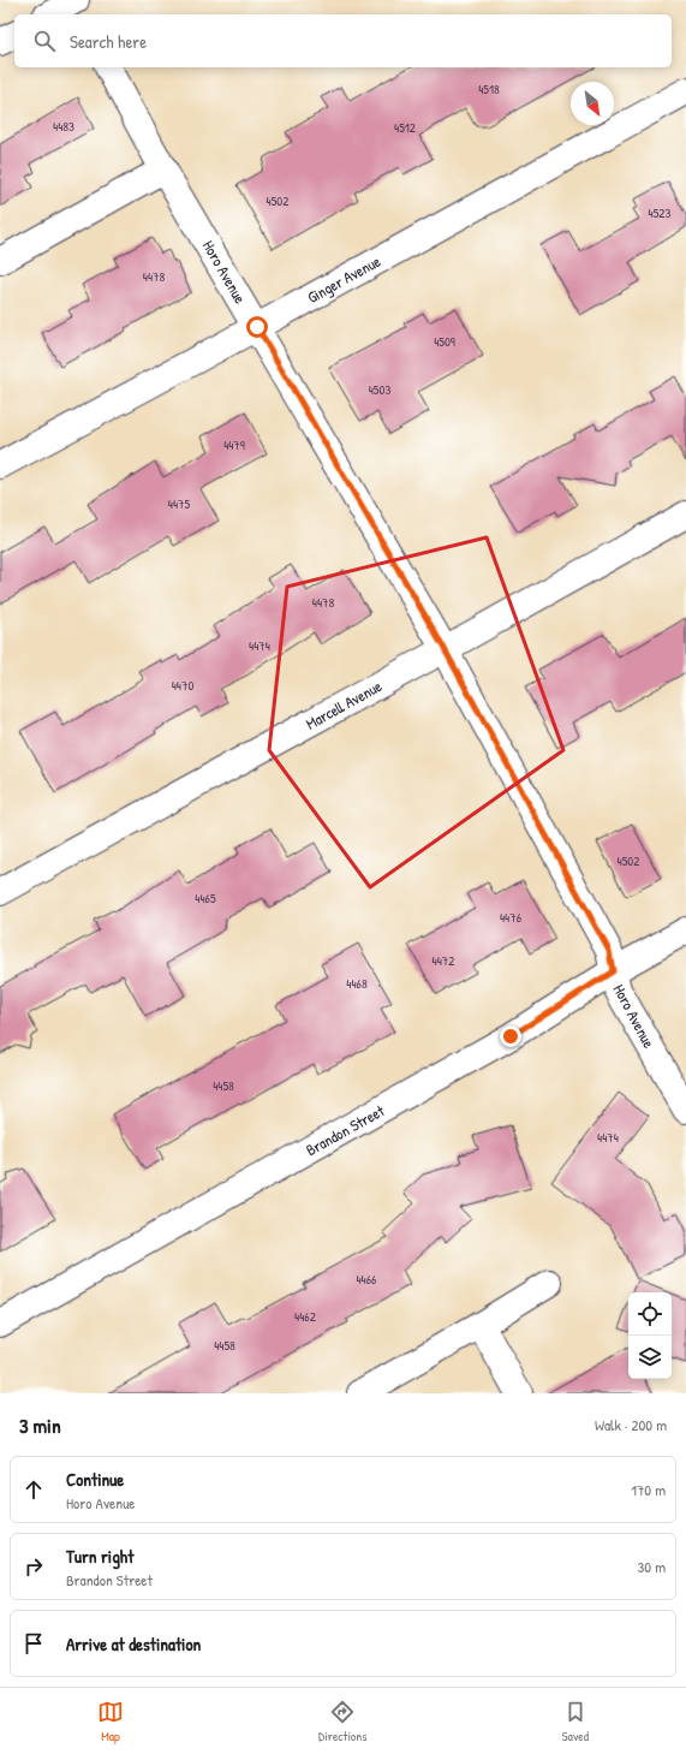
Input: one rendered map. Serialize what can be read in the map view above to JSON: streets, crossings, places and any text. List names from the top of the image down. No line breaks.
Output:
{"streets":{"street":["Horo Avenue","Ginger Avenue","Marcell Avenue","Brandon Street"]},"crossings":[["Horo Avenue","Ginger Avenue"],["Horo Avenue","Marcell Avenue"],["Horo Avenue","Brandon Street"]],"house_numbers":["4518","4483","4512","4502","4523","4478","4509","4503","4479","4475","4478","4474","4470","4502","4465","4476","4472","4468","4458","4474","4466","4462","4458"],"north":"bottom right","page":{"search":"Search here","heading":["3 min","Walk · 200 m"],"list":[["Continue","Horo Avenue","170 m"],["Turn right","Brandon Street","30 m"],"Arrive at destination"],"nav":["Map","Directions","Saved"]}}
